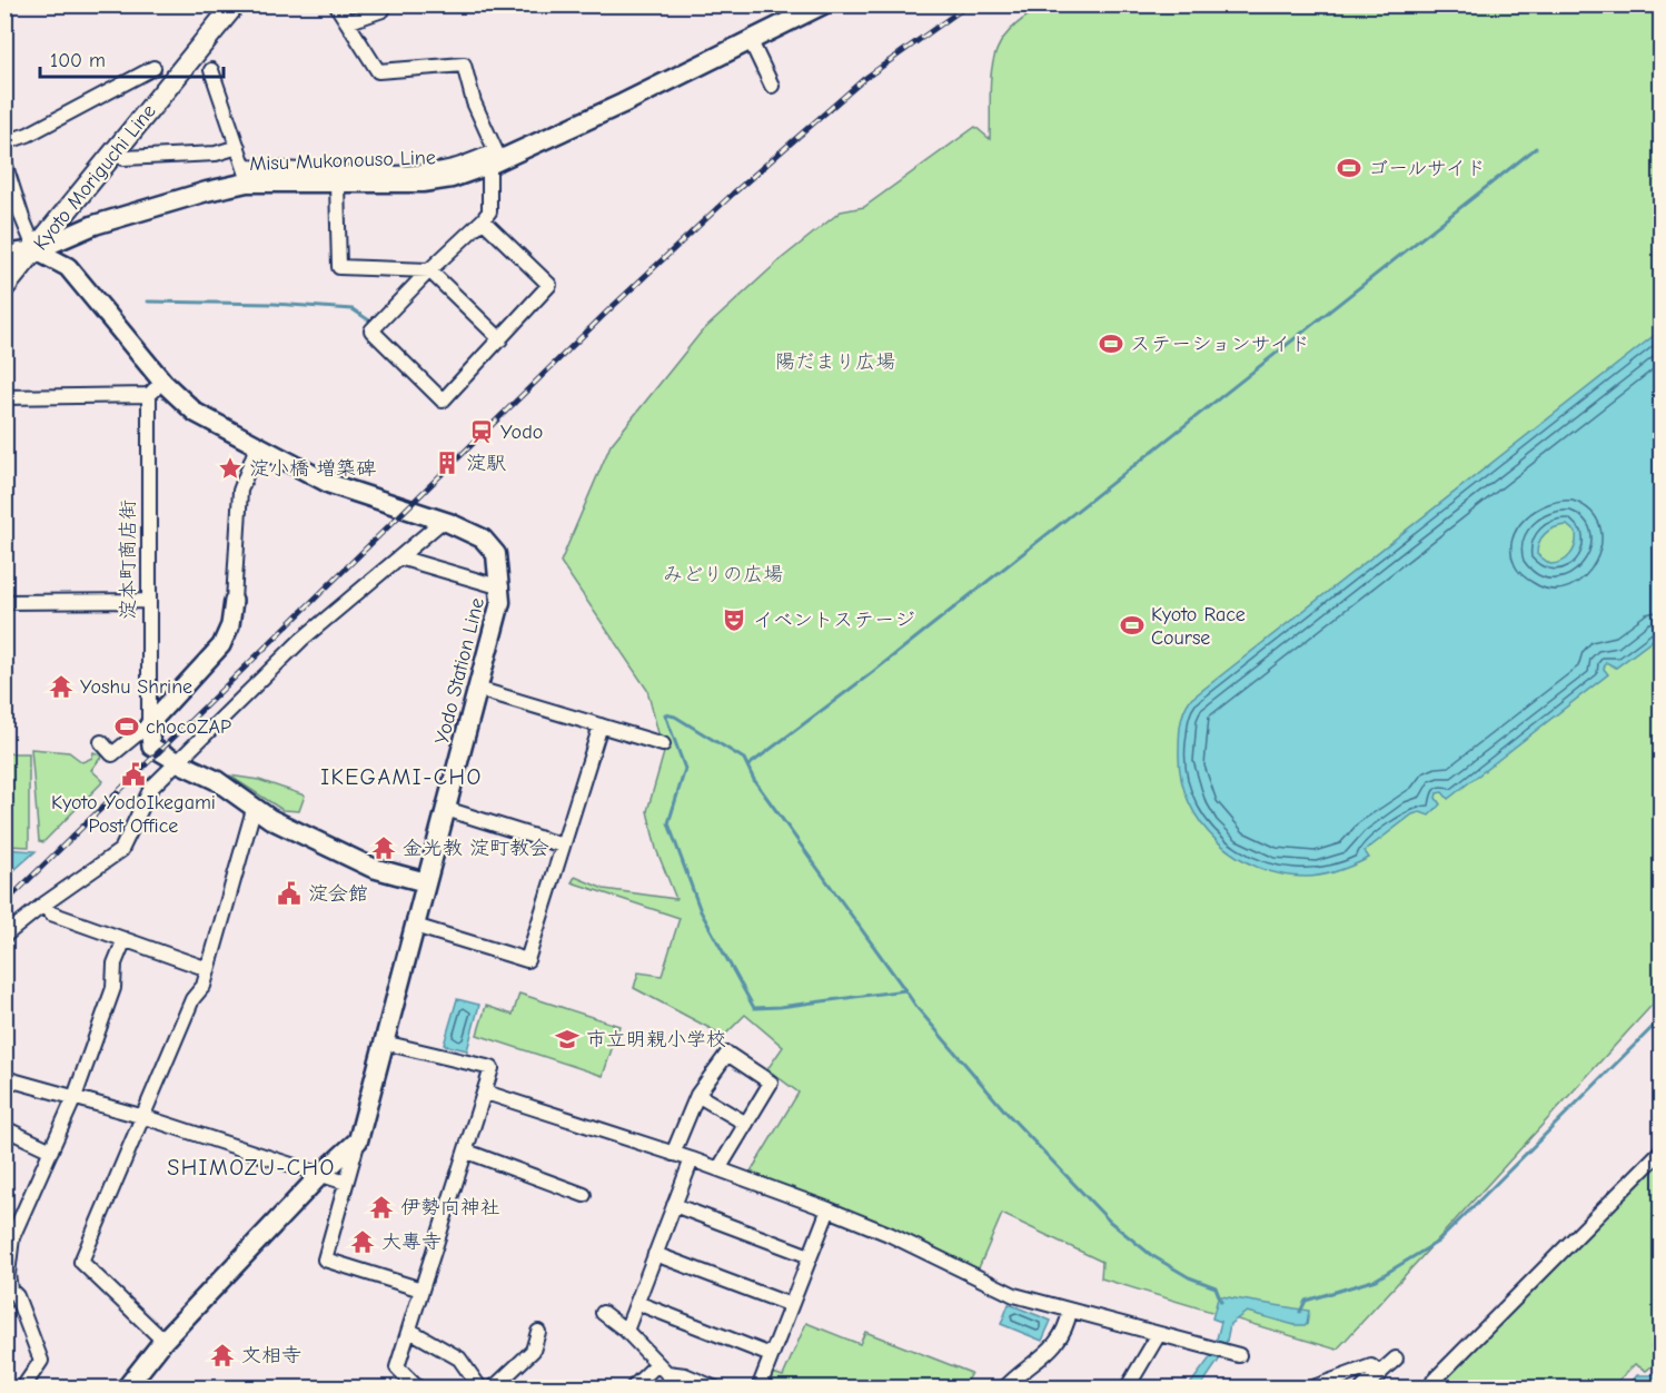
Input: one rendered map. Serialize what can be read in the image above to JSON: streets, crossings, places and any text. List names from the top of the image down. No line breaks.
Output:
{"streets":{"main road":["Misu Mukonouso Line","Kyoto Moriguchi Line","Yodo Station Line"],"street":["淀本町商店街"]},"crossings":[["Misu Mukonouso Line","Kyoto Moriguchi Line"],["Misu Mukonouso Line","Yodo Station Line"],["Kyoto Moriguchi Line","Yodo Station Line"],["淀本町商店街","Yodo Station Line"]],"districts":["IKEGAMI-CHO","SHIMOZU-CHO"],"parks":["陽だまり広場","みどりの広場"],"places":{"sports":["ゴールサイド","ステーションサイド","Kyoto Race Course","chocoZAP"],"station":["Yodo"],"building":["淀駅"],"place":["淀小橋 増築碑"],"theatre":["イベントステージ"],"temple":["Yoshu Shrine","金光教 淀町教会","伊勢向神社","大專寺","文相寺"],"public building":["Kyoto YodoIkegami Post Office","淀会館"],"school or university":["市立明親小学校"]},"scale_bar":"100 m"}
